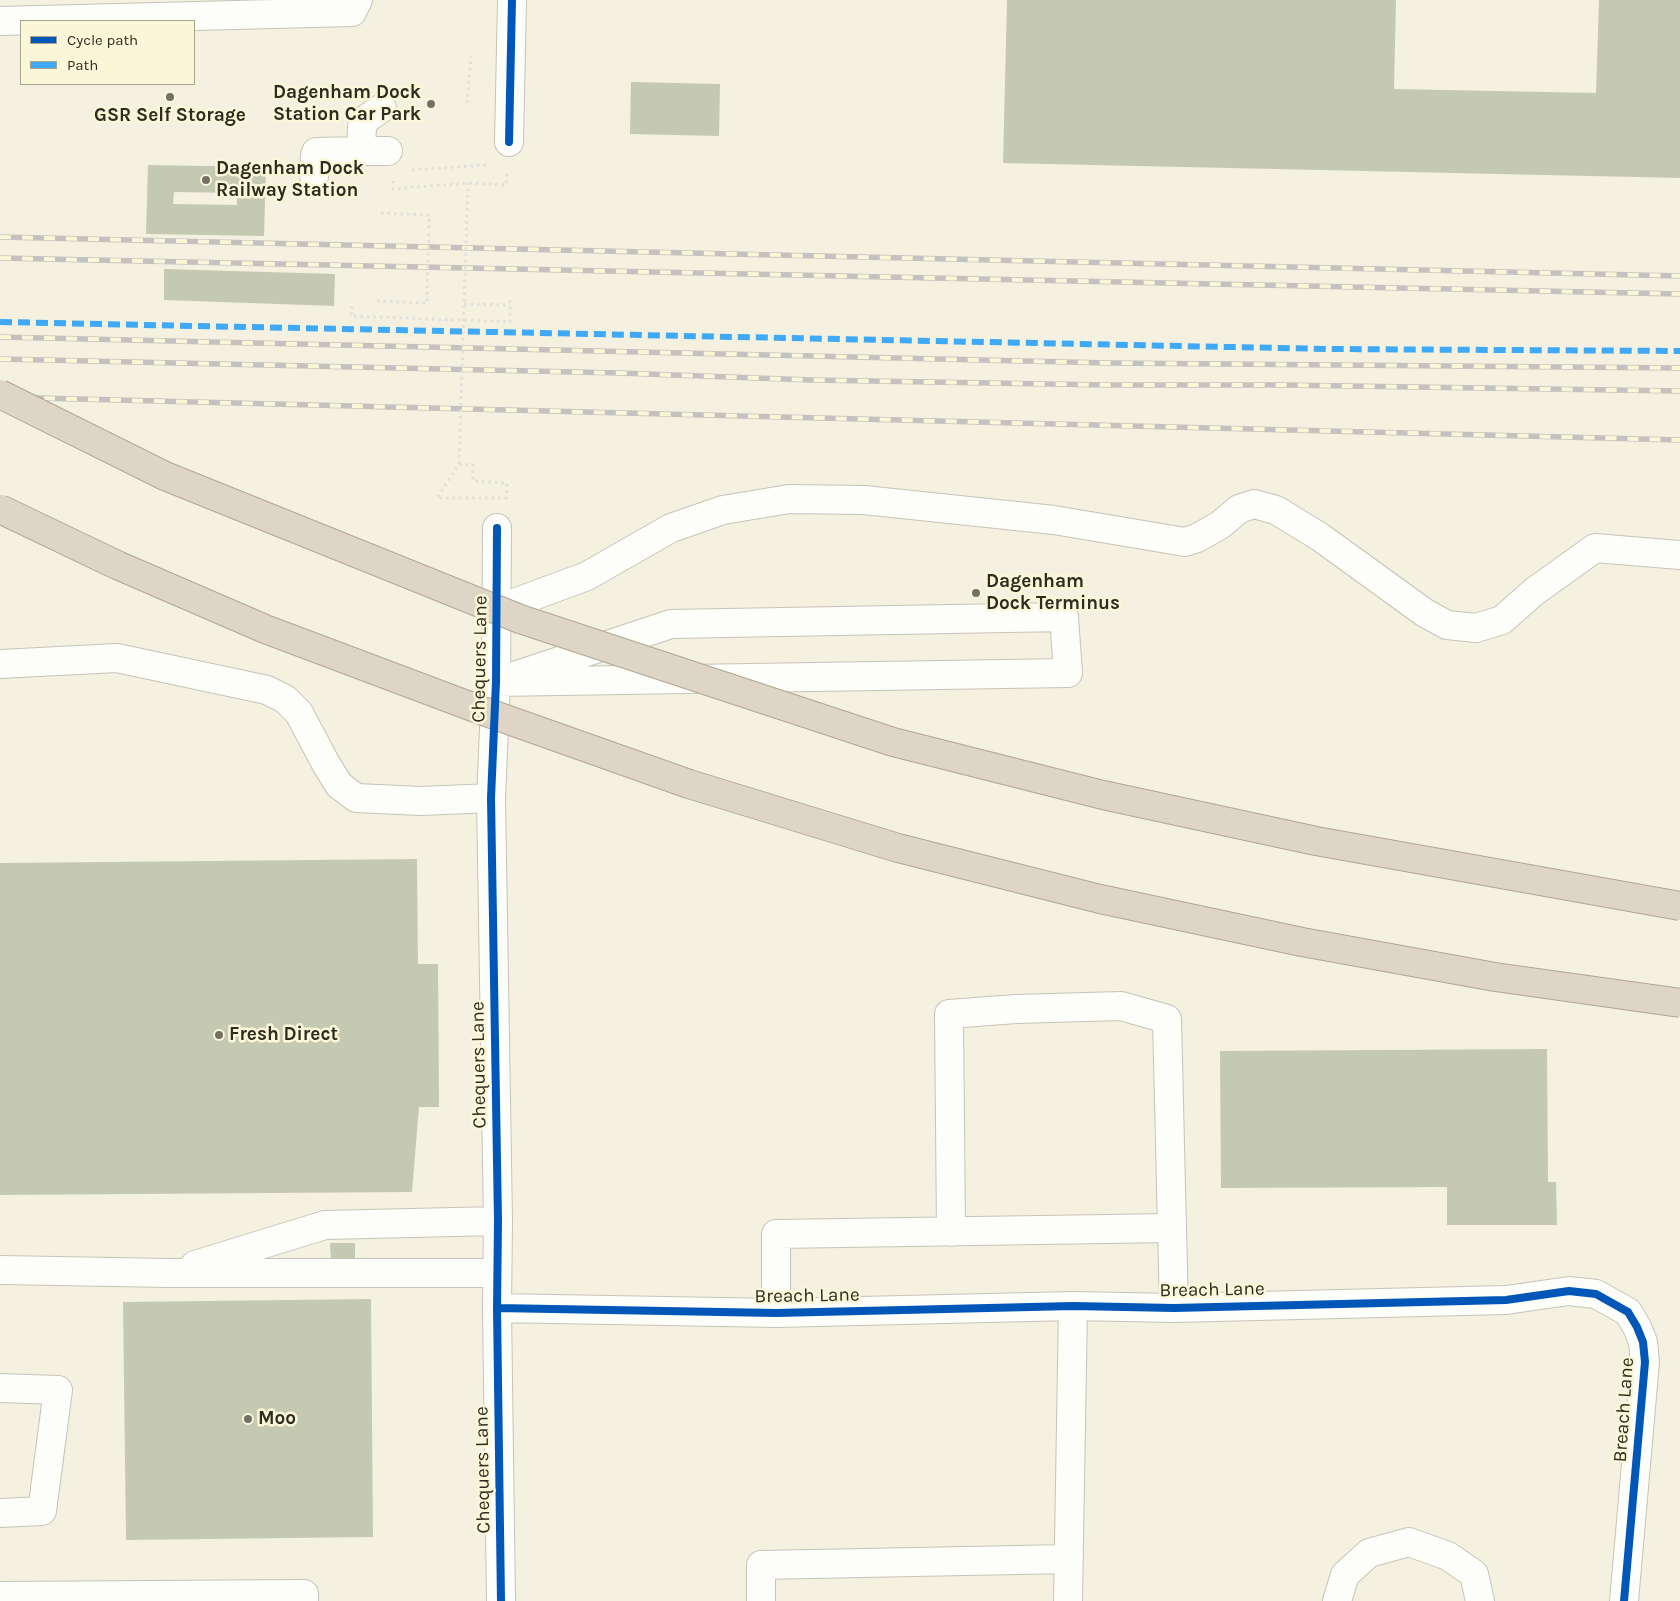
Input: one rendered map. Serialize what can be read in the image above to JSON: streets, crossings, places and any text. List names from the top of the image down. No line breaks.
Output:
{"streets":{"street":["Chequers Lane","Breach Lane"]},"crossings":[["Chequers Lane","Breach Lane"]],"places":["GSR Self Storage","Dagenham Dock Station Car Park","Dagenham Dock Railway Station","Dagenham Dock Terminus","Fresh Direct","Moo"],"legend":["Cycle path","Path"]}
